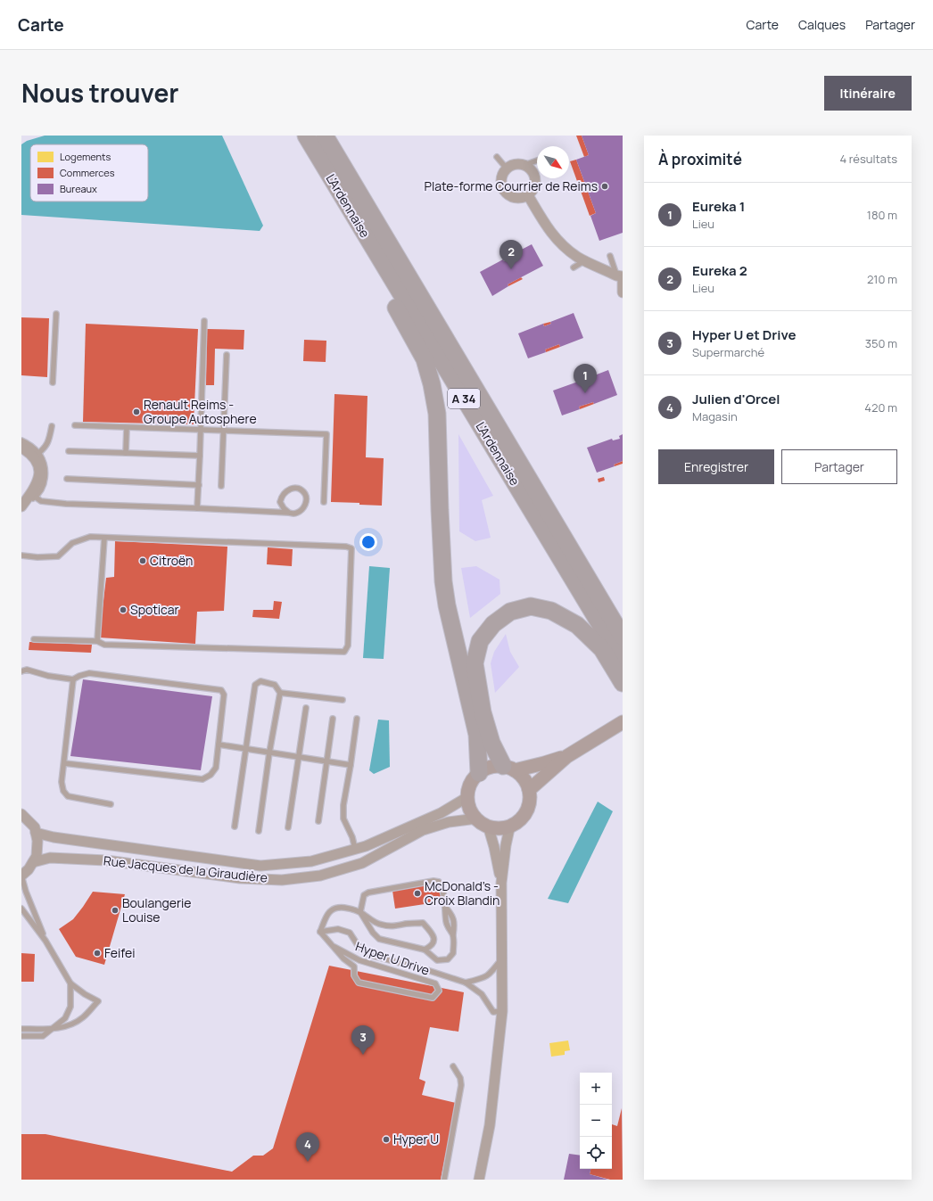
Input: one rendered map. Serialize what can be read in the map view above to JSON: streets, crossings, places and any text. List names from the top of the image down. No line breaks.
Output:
{"streets":{"highway":["L'Ardennaise","A 34"],"street":["Rue Jacques de la Giraudière"],"lane":["Hyper U Drive"]},"places":["Plate-forme Courrier de Reims","Renault Reims - Groupe Autosphere","Citroën","Spoticar","McDonald's - Croix Blandin","Boulangerie Louise","Feifei","Hyper U"],"legend":["Logements","Commerces","Bureaux"],"north":"bottom right","page":{"header":"Carte","nav":["Carte","Calques","Partager"],"title":"Nous trouver","buttons":["Itinéraire",["Enregistrer","Partager"]],"heading":["À proximité","4 résultats"],"list":[{"mark":"1","name":"Eureka 1","note":"Lieu","value":"180 m"},{"mark":"2","name":"Eureka 2","note":"Lieu","value":"210 m"},{"mark":"3","name":"Hyper U et Drive","note":"Supermarché","value":"350 m"},{"mark":"4","name":"Julien d'Orcel","note":"Magasin","value":"420 m"}],"pins":["2","1","3","4"],"map_buttons":["+","−"]}}
